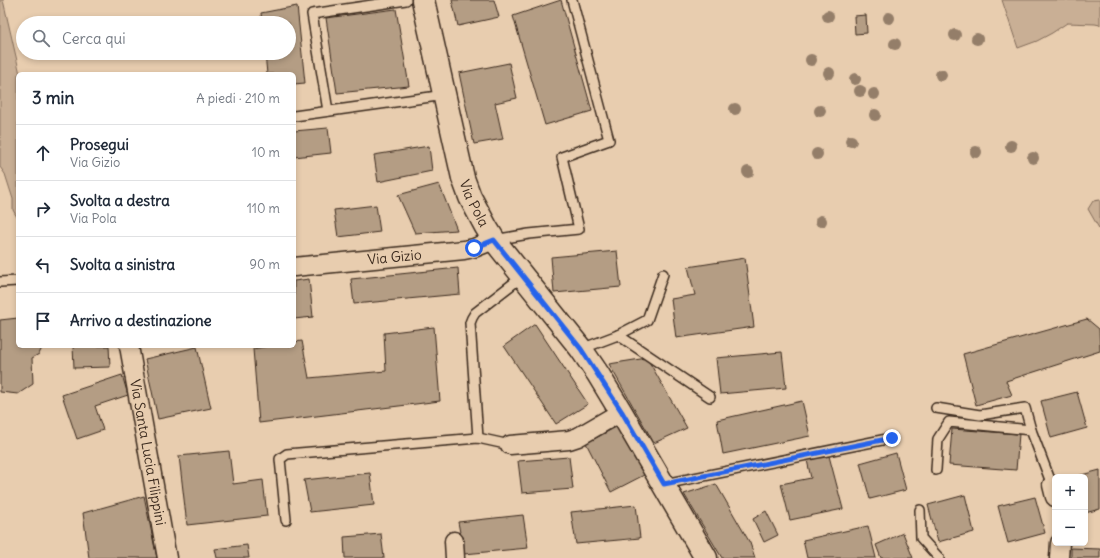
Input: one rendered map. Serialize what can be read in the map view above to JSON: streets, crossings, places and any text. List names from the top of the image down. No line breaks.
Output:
{"streets":{"street":["Via Pola","Via Gizio","Via Santa Lucia Filippini"]},"crossings":[["Via Pola","Via Gizio"]],"page":{"search":"Cerca qui","heading":["3 min","A piedi · 210 m"],"list":[["Prosegui","Via Gizio","10 m"],["Svolta a destra","Via Pola","110 m"],["Svolta a sinistra","90 m"],"Arrivo a destinazione"],"map_buttons":["+","−"]}}
